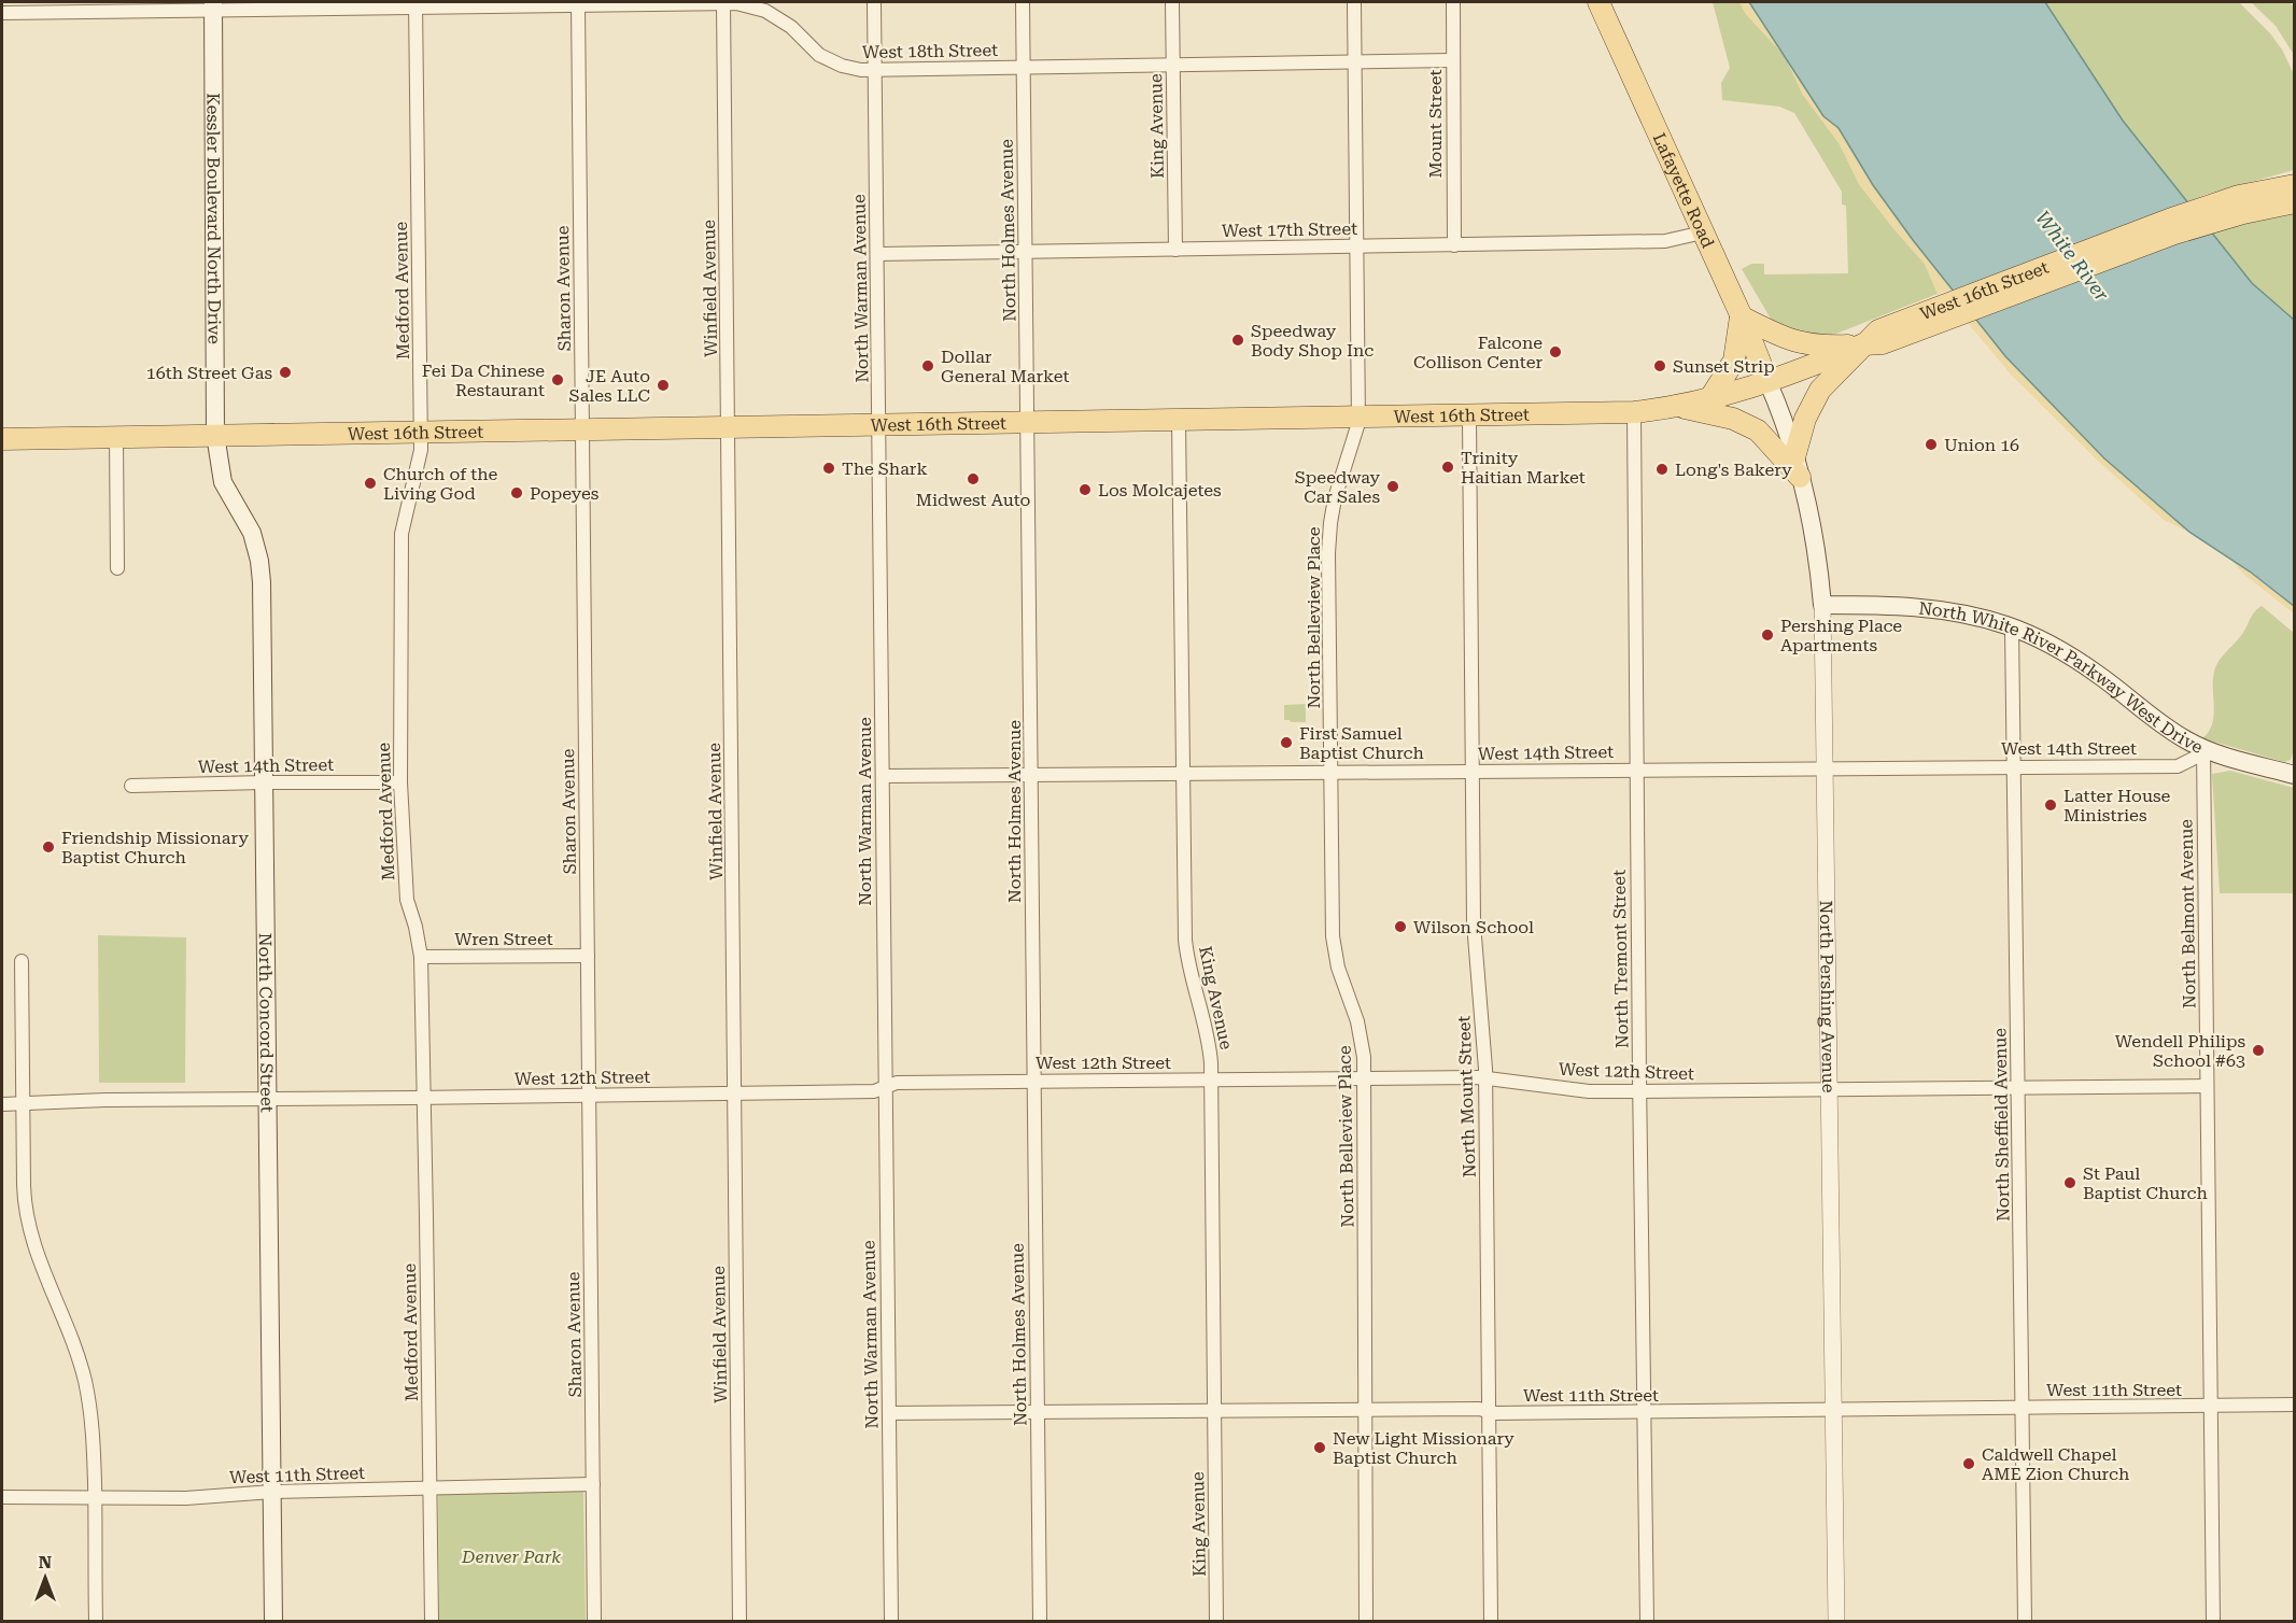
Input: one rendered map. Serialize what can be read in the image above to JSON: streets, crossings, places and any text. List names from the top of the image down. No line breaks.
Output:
{"streets":{"main road":["Lafayette Road","Kessler Boulevard North Drive","West 16th Street","North White River Parkway West Drive","North Pershing Avenue","North Concord Street"],"street":["West 18th Street","Mount Street","King Avenue","West 17th Street","North Holmes Avenue","Sharon Avenue","Winfield Avenue","North Warman Avenue","Medford Avenue","North Belleview Place","West 14th Street","North Belmont Avenue","Wren Street","North Tremont Street","West 12th Street","North Mount Street","North Sheffield Avenue","West 11th Street"]},"crossings":[["West 18th Street","Mount Street"],["West 18th Street","King Avenue"],["West 18th Street","Kessler Boulevard North Drive"],["West 18th Street","North Holmes Avenue"],["West 18th Street","Sharon Avenue"],["West 18th Street","Winfield Avenue"],["West 18th Street","North Warman Avenue"],["West 18th Street","Medford Avenue"],["West 18th Street","North Belleview Place"],["Mount Street","West 17th Street"],["King Avenue","West 17th Street"],["King Avenue","West 16th Street"],["King Avenue","West 14th Street"],["King Avenue","West 12th Street"],["King Avenue","West 11th Street"],["Lafayette Road","West 17th Street"],["Lafayette Road","West 16th Street"],["Lafayette Road","North Pershing Avenue"],["Kessler Boulevard North Drive","West 16th Street"],["Kessler Boulevard North Drive","North Concord Street"],["West 17th Street","North Holmes Avenue"],["West 17th Street","North Warman Avenue"],["West 17th Street","North Belleview Place"],["North Holmes Avenue","West 16th Street"],["North Holmes Avenue","West 14th Street"],["North Holmes Avenue","West 12th Street"],["North Holmes Avenue","West 11th Street"],["Sharon Avenue","West 16th Street"],["Sharon Avenue","Wren Street"],["Sharon Avenue","West 12th Street"],["Sharon Avenue","West 11th Street"],["Winfield Avenue","West 16th Street"],["Winfield Avenue","West 12th Street"],["North Warman Avenue","West 16th Street"],["North Warman Avenue","West 14th Street"],["North Warman Avenue","West 12th Street"],["North Warman Avenue","West 11th Street"],["West 16th Street","Medford Avenue"],["West 16th Street","North Belleview Place"],["West 16th Street","North Tremont Street"],["West 16th Street","North Pershing Avenue"],["West 16th Street","North Concord Street"],["West 16th Street","North Mount Street"],["Medford Avenue","West 14th Street"],["Medford Avenue","Wren Street"],["Medford Avenue","West 12th Street"],["Medford Avenue","West 11th Street"],["North Belleview Place","West 14th Street"],["North Belleview Place","West 12th Street"],["North Belleview Place","West 11th Street"],["North White River Parkway West Drive","West 14th Street"],["North White River Parkway West Drive","North Belmont Avenue"],["North White River Parkway West Drive","North Pershing Avenue"],["North White River Parkway West Drive","North Sheffield Avenue"],["West 14th Street","North Belmont Avenue"],["West 14th Street","North Tremont Street"],["West 14th Street","North Pershing Avenue"],["West 14th Street","North Concord Street"],["West 14th Street","North Mount Street"],["West 14th Street","North Sheffield Avenue"],["North Belmont Avenue","West 12th Street"],["North Belmont Avenue","West 11th Street"],["North Tremont Street","West 12th Street"],["North Tremont Street","West 11th Street"],["North Pershing Avenue","West 12th Street"],["North Pershing Avenue","West 11th Street"],["North Concord Street","West 12th Street"],["North Concord Street","West 11th Street"],["West 12th Street","North Mount Street"],["West 12th Street","North Sheffield Avenue"],["North Mount Street","West 11th Street"],["North Sheffield Avenue","West 11th Street"]],"water":["White River"],"parks":["Denver Park"],"places":["Speedway Body Shop Inc","Falcone Collison Center","Dollar General Market","Sunset Strip","16th Street Gas","Fei Da Chinese Restaurant","JE Auto Sales LLC","Union 16","Trinity Haitian Market","The Shark","Long's Bakery","Midwest Auto","Church of the Living God","Speedway Car Sales","Los Molcajetes","Popeyes","Pershing Place Apartments","First Samuel Baptist Church","Latter House Ministries","Friendship Missionary Baptist Church","Wilson School","Wendell Philips School #63","St Paul Baptist Church","New Light Missionary Baptist Church","Caldwell Chapel AME Zion Church"],"north":"top"}
